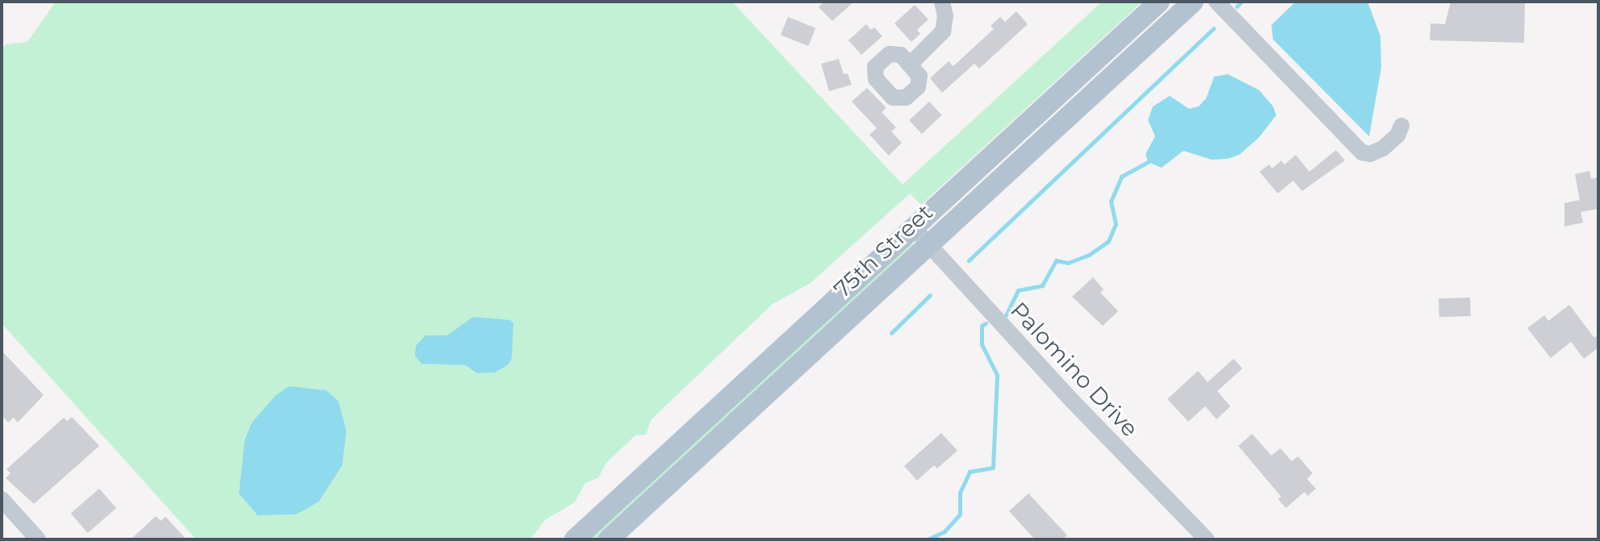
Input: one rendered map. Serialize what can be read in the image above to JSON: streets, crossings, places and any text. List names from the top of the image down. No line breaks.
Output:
{"streets":{"main road":["75th Street"],"street":["Palomino Drive"]},"crossings":[["75th Street","Palomino Drive"]]}
